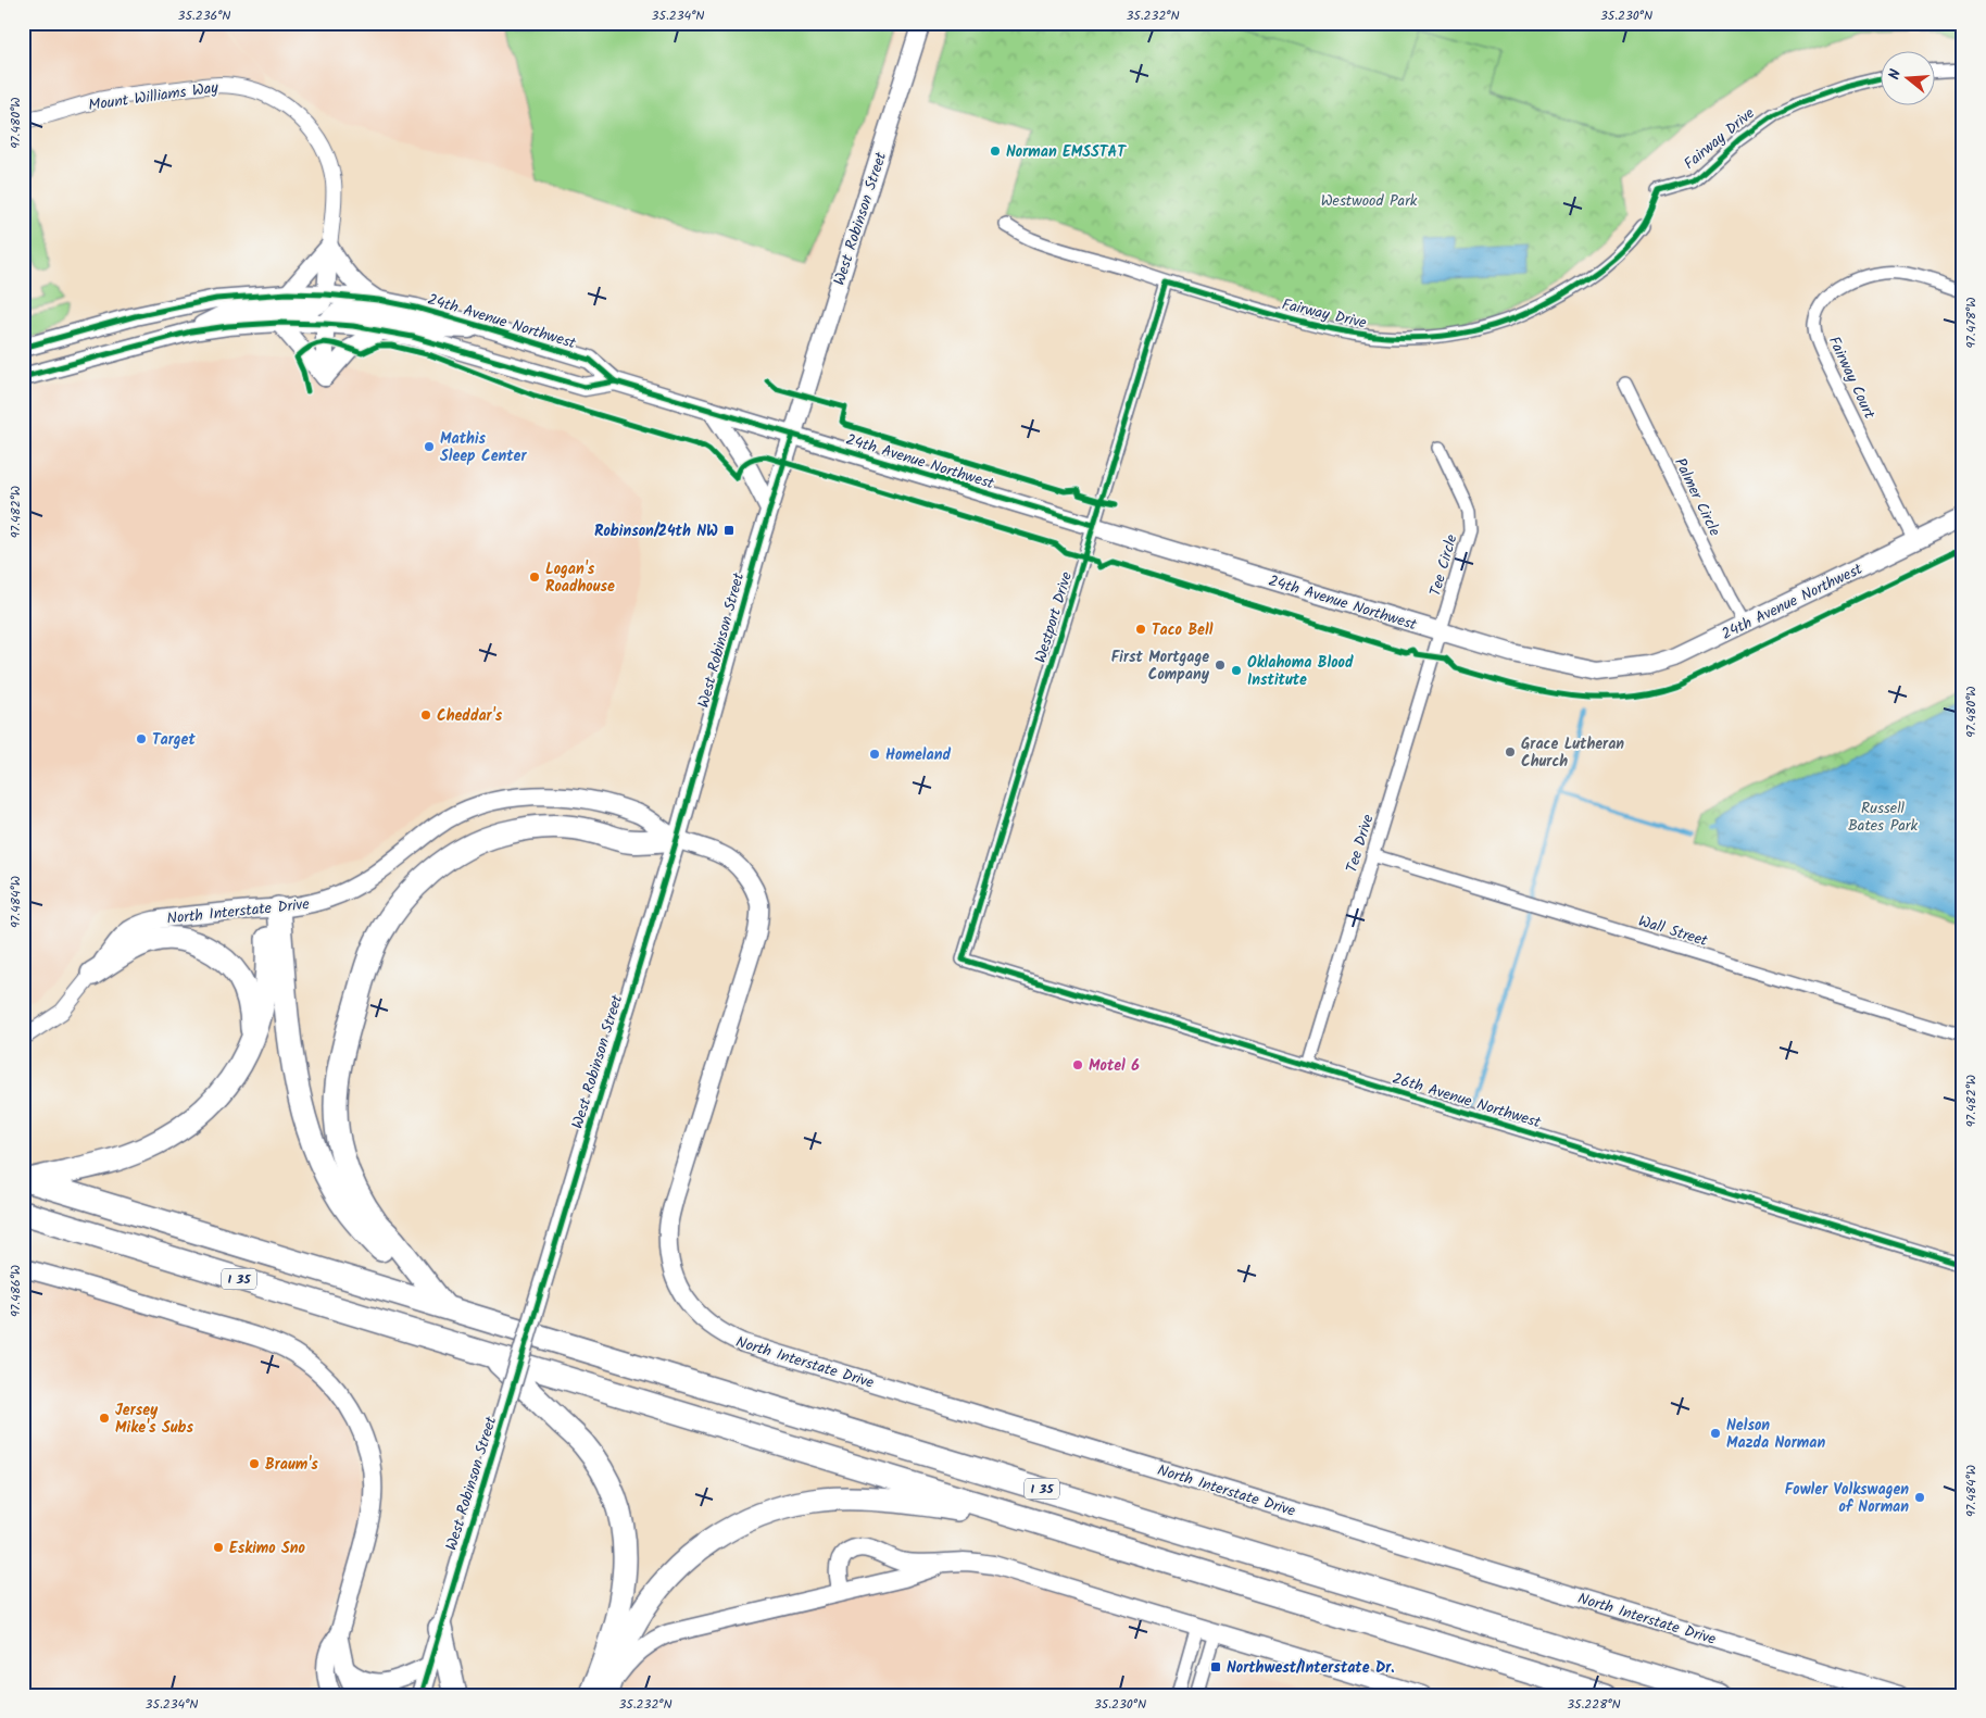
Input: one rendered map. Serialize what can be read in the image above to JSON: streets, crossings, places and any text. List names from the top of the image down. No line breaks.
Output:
{"streets":{"highway":["I 35"],"main road":["West Robinson Street","24th Avenue Northwest","North Interstate Drive"],"street":["Mount Williams Way","Fairway Drive","Fairway Court","Palmer Circle","Tee Circle","Westport Drive","Tee Drive","Wall Street","26th Avenue Northwest"]},"crossings":[["Fairway Drive","Westport Drive"],["West Robinson Street","24th Avenue Northwest"],["West Robinson Street","North Interstate Drive"],["24th Avenue Northwest","Fairway Court"],["24th Avenue Northwest","Palmer Circle"],["24th Avenue Northwest","Tee Circle"],["24th Avenue Northwest","Westport Drive"],["24th Avenue Northwest","Tee Drive"],["Tee Circle","Tee Drive"],["Westport Drive","26th Avenue Northwest"],["Tee Drive","Wall Street"],["Tee Drive","26th Avenue Northwest"]],"parks":["Westwood Park","Russell Bates Park"],"places":{"other":["Norman EMSSTAT","Mathis Sleep Center","Logan's Roadhouse","Taco Bell","First Mortgage Company","Oklahoma Blood Institute","Cheddar's","Target","Grace Lutheran Church","Homeland","Motel 6","Jersey Mike's Subs","Nelson Mazda Norman","Braum's","Fowler Volkswagen of Norman","Eskimo Sno"],"transit":["Robinson/24th NW","Northwest/Interstate Dr."]},"north":"left","coordinates":["35.236°N","35.234°N","35.232°N","35.230°N","97.480°W","97.478°W","97.482°W","97.484°W","97.486°W","35.228°N"]}
